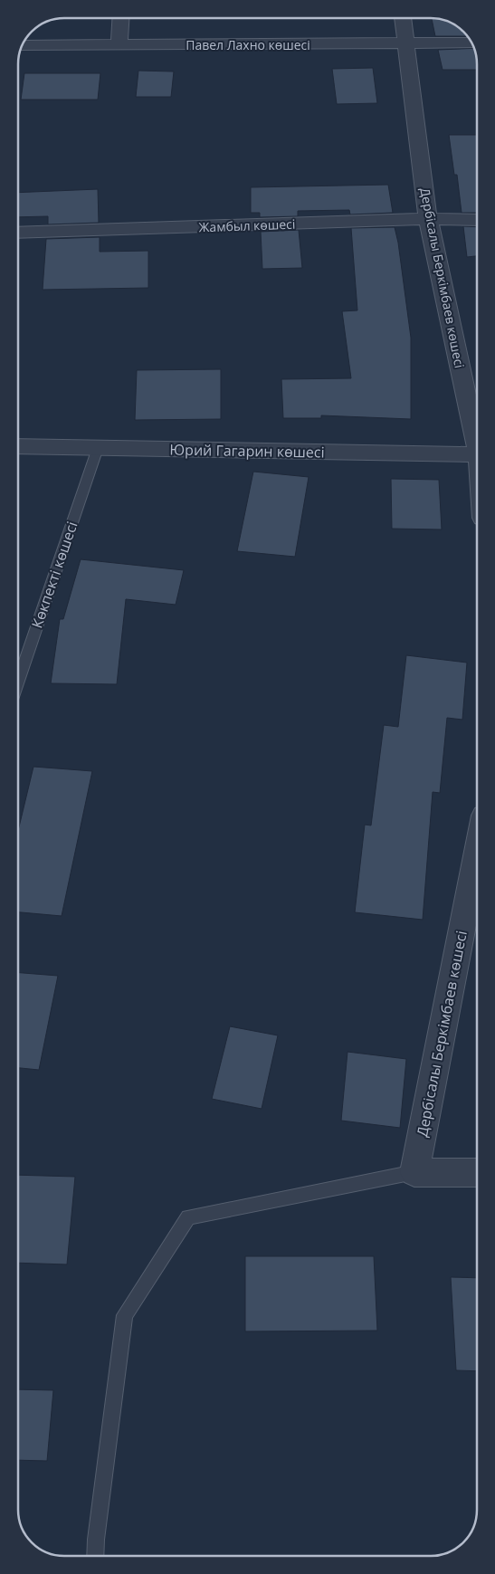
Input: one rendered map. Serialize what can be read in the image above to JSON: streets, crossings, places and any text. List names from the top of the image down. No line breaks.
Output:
{"streets":{"street":["Павел Лахно көшесі","Жамбыл көшесі","Дербісалы Беркімбаев көшесі","Юрий Гагарин көшесі"],"lane":["Көкпекті көшесі"]},"crossings":[["Павел Лахно көшесі","Дербісалы Беркімбаев көшесі"],["Жамбыл көшесі","Дербісалы Беркімбаев көшесі"],["Юрий Гагарин көшесі","Көкпекті көшесі"]]}
